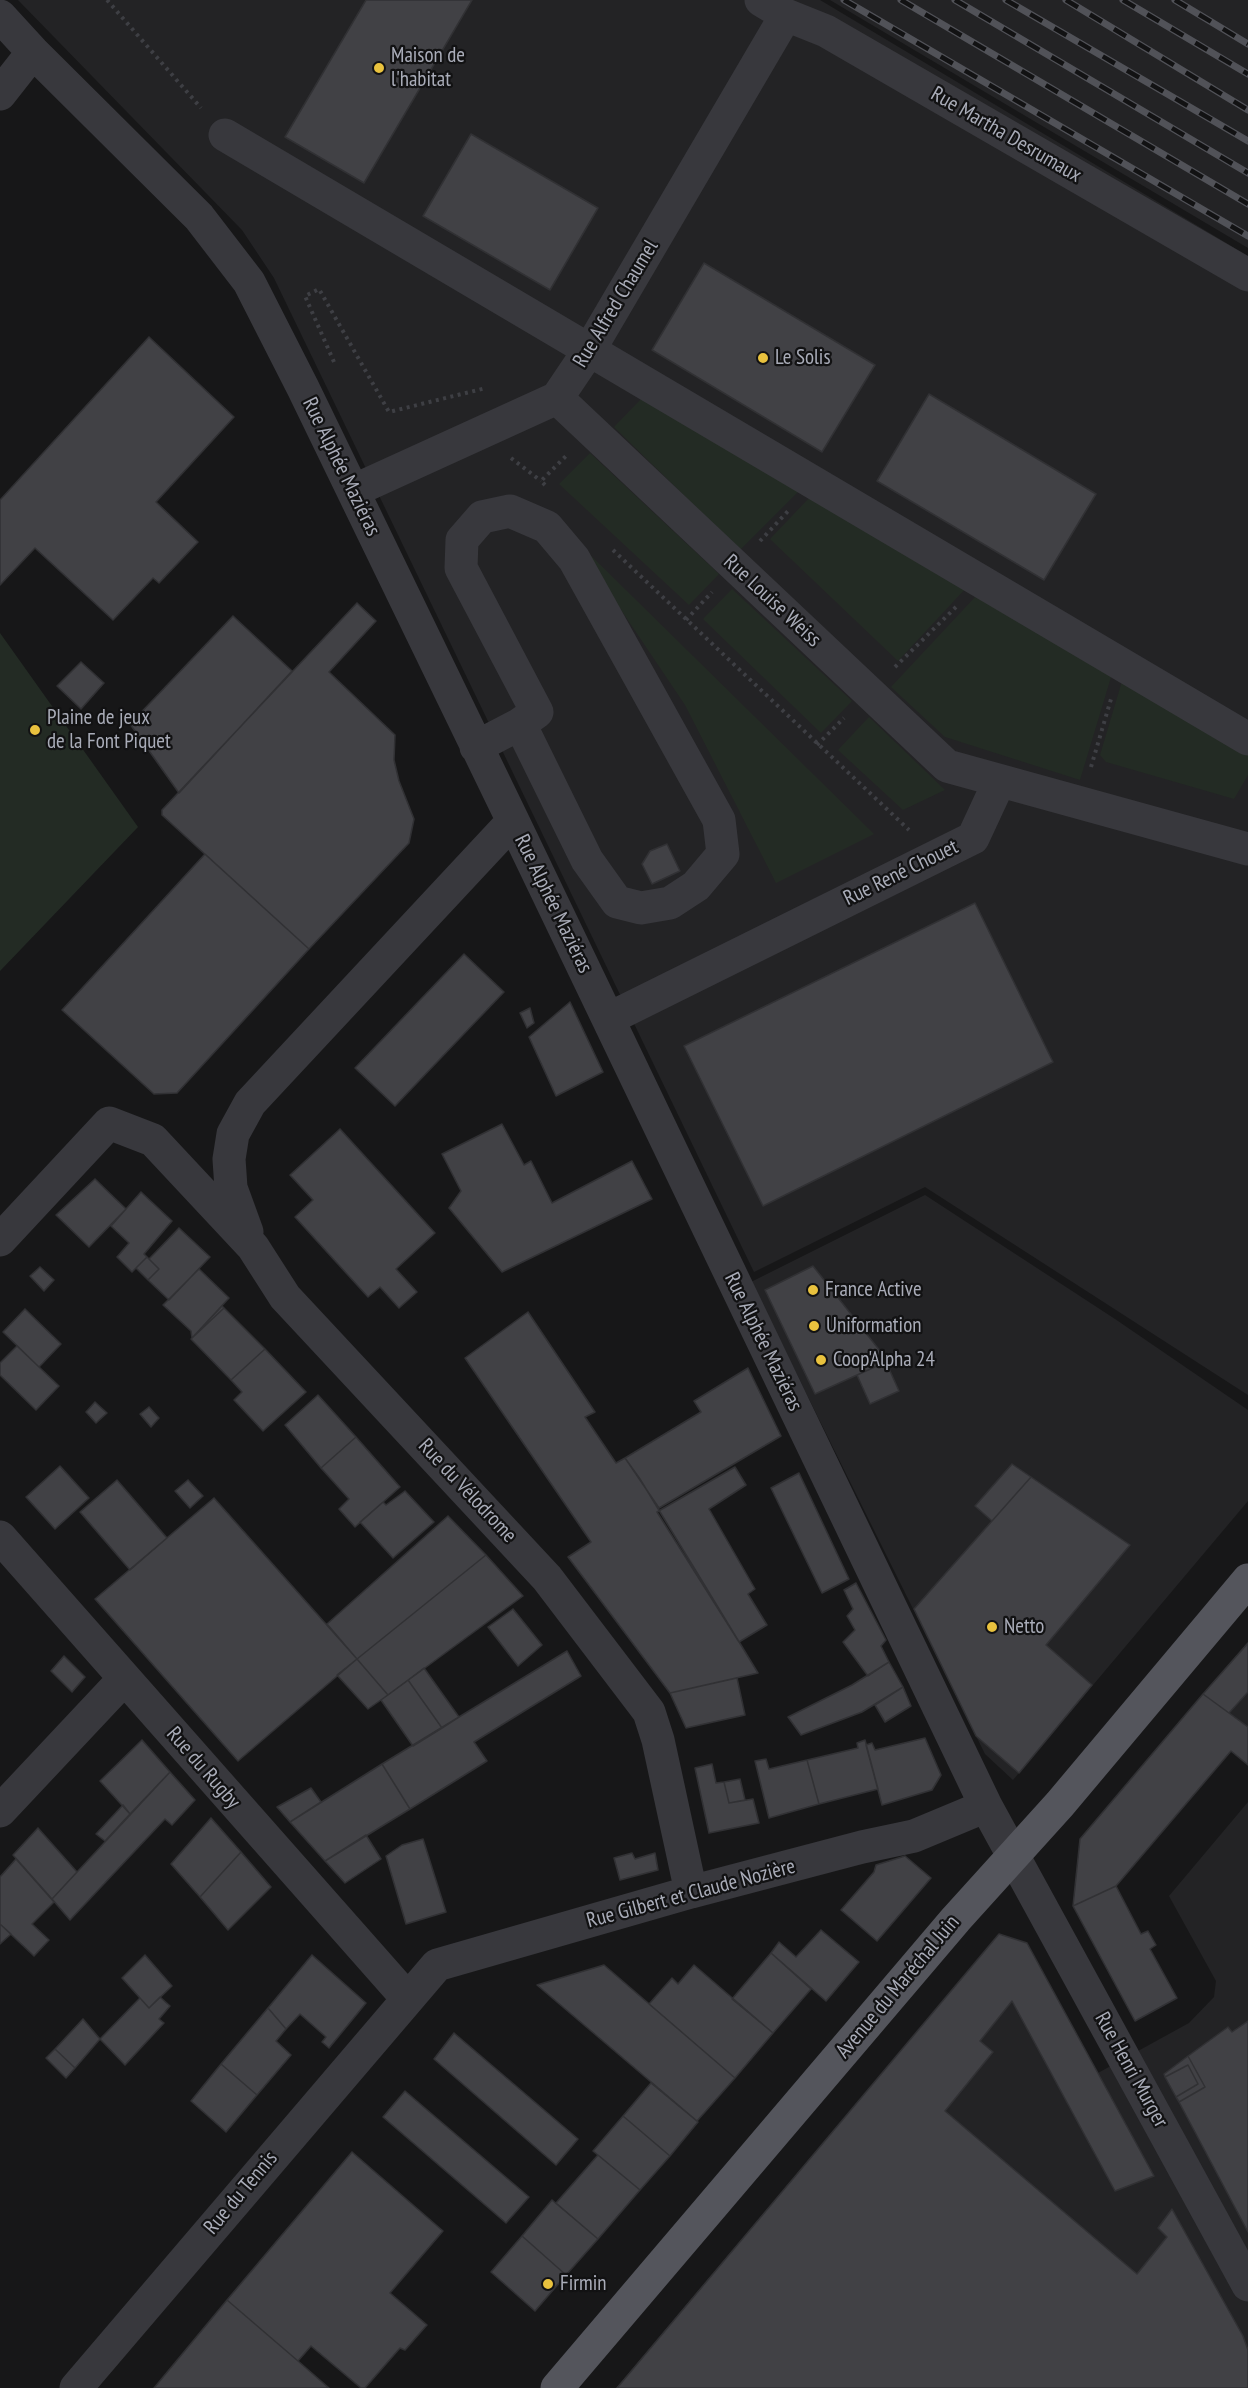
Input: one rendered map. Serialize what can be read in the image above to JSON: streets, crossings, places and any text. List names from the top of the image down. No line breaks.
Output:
{"streets":{"main road":["Avenue du Maréchal Juin"],"street":["Rue Martha Desrumaux","Rue Alfred Chaumel","Rue Alphée Maziéras","Rue Louise Weiss","Rue René Chouet","Rue du Vélodrome","Rue du Rugby","Rue Gilbert et Claude Nozière","Rue Henri Murger","Rue du Tennis"]},"crossings":[["Rue Martha Desrumaux","Rue Alfred Chaumel"],["Rue Alfred Chaumel","Rue Louise Weiss"],["Rue Alphée Maziéras","Rue René Chouet"],["Rue Alphée Maziéras","Rue Gilbert et Claude Nozière"],["Rue Alphée Maziéras","Avenue du Maréchal Juin"],["Rue Alphée Maziéras","Rue Henri Murger"],["Rue Louise Weiss","Rue René Chouet"],["Rue du Vélodrome","Rue Gilbert et Claude Nozière"],["Rue du Rugby","Rue Gilbert et Claude Nozière"],["Rue du Rugby","Rue du Tennis"],["Rue Gilbert et Claude Nozière","Rue du Tennis"],["Avenue du Maréchal Juin","Rue Henri Murger"]],"places":["Maison de l'habitat","Le Solis","Plaine de jeux de la Font Piquet","France Active","Uniformation","Coop'Alpha 24","Netto","Firmin"]}
